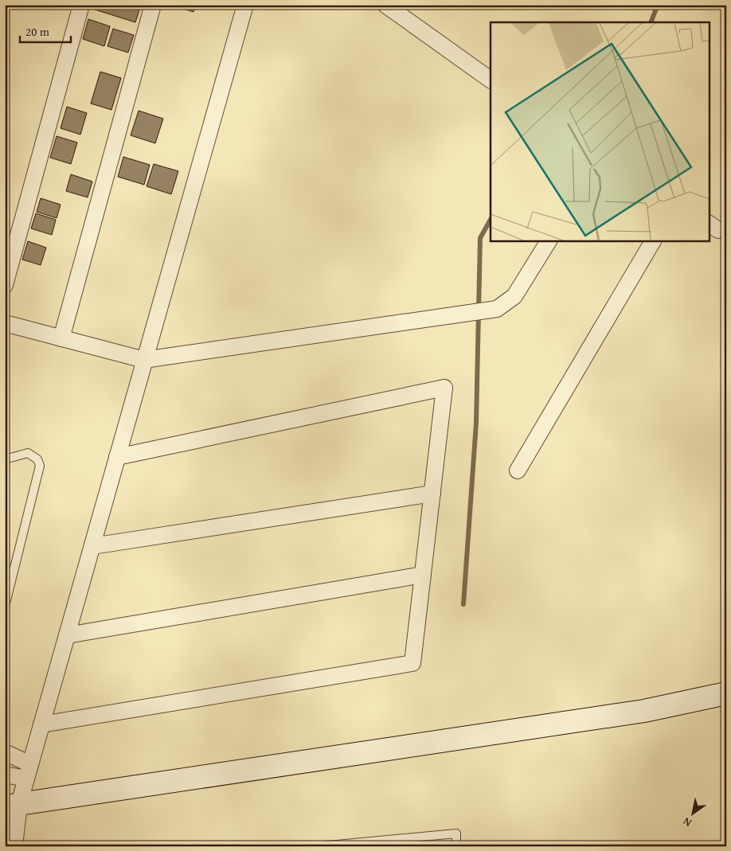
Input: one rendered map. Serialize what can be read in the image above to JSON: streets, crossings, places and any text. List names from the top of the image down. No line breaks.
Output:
{"scale_bar":"20 m","north":"bottom left"}
